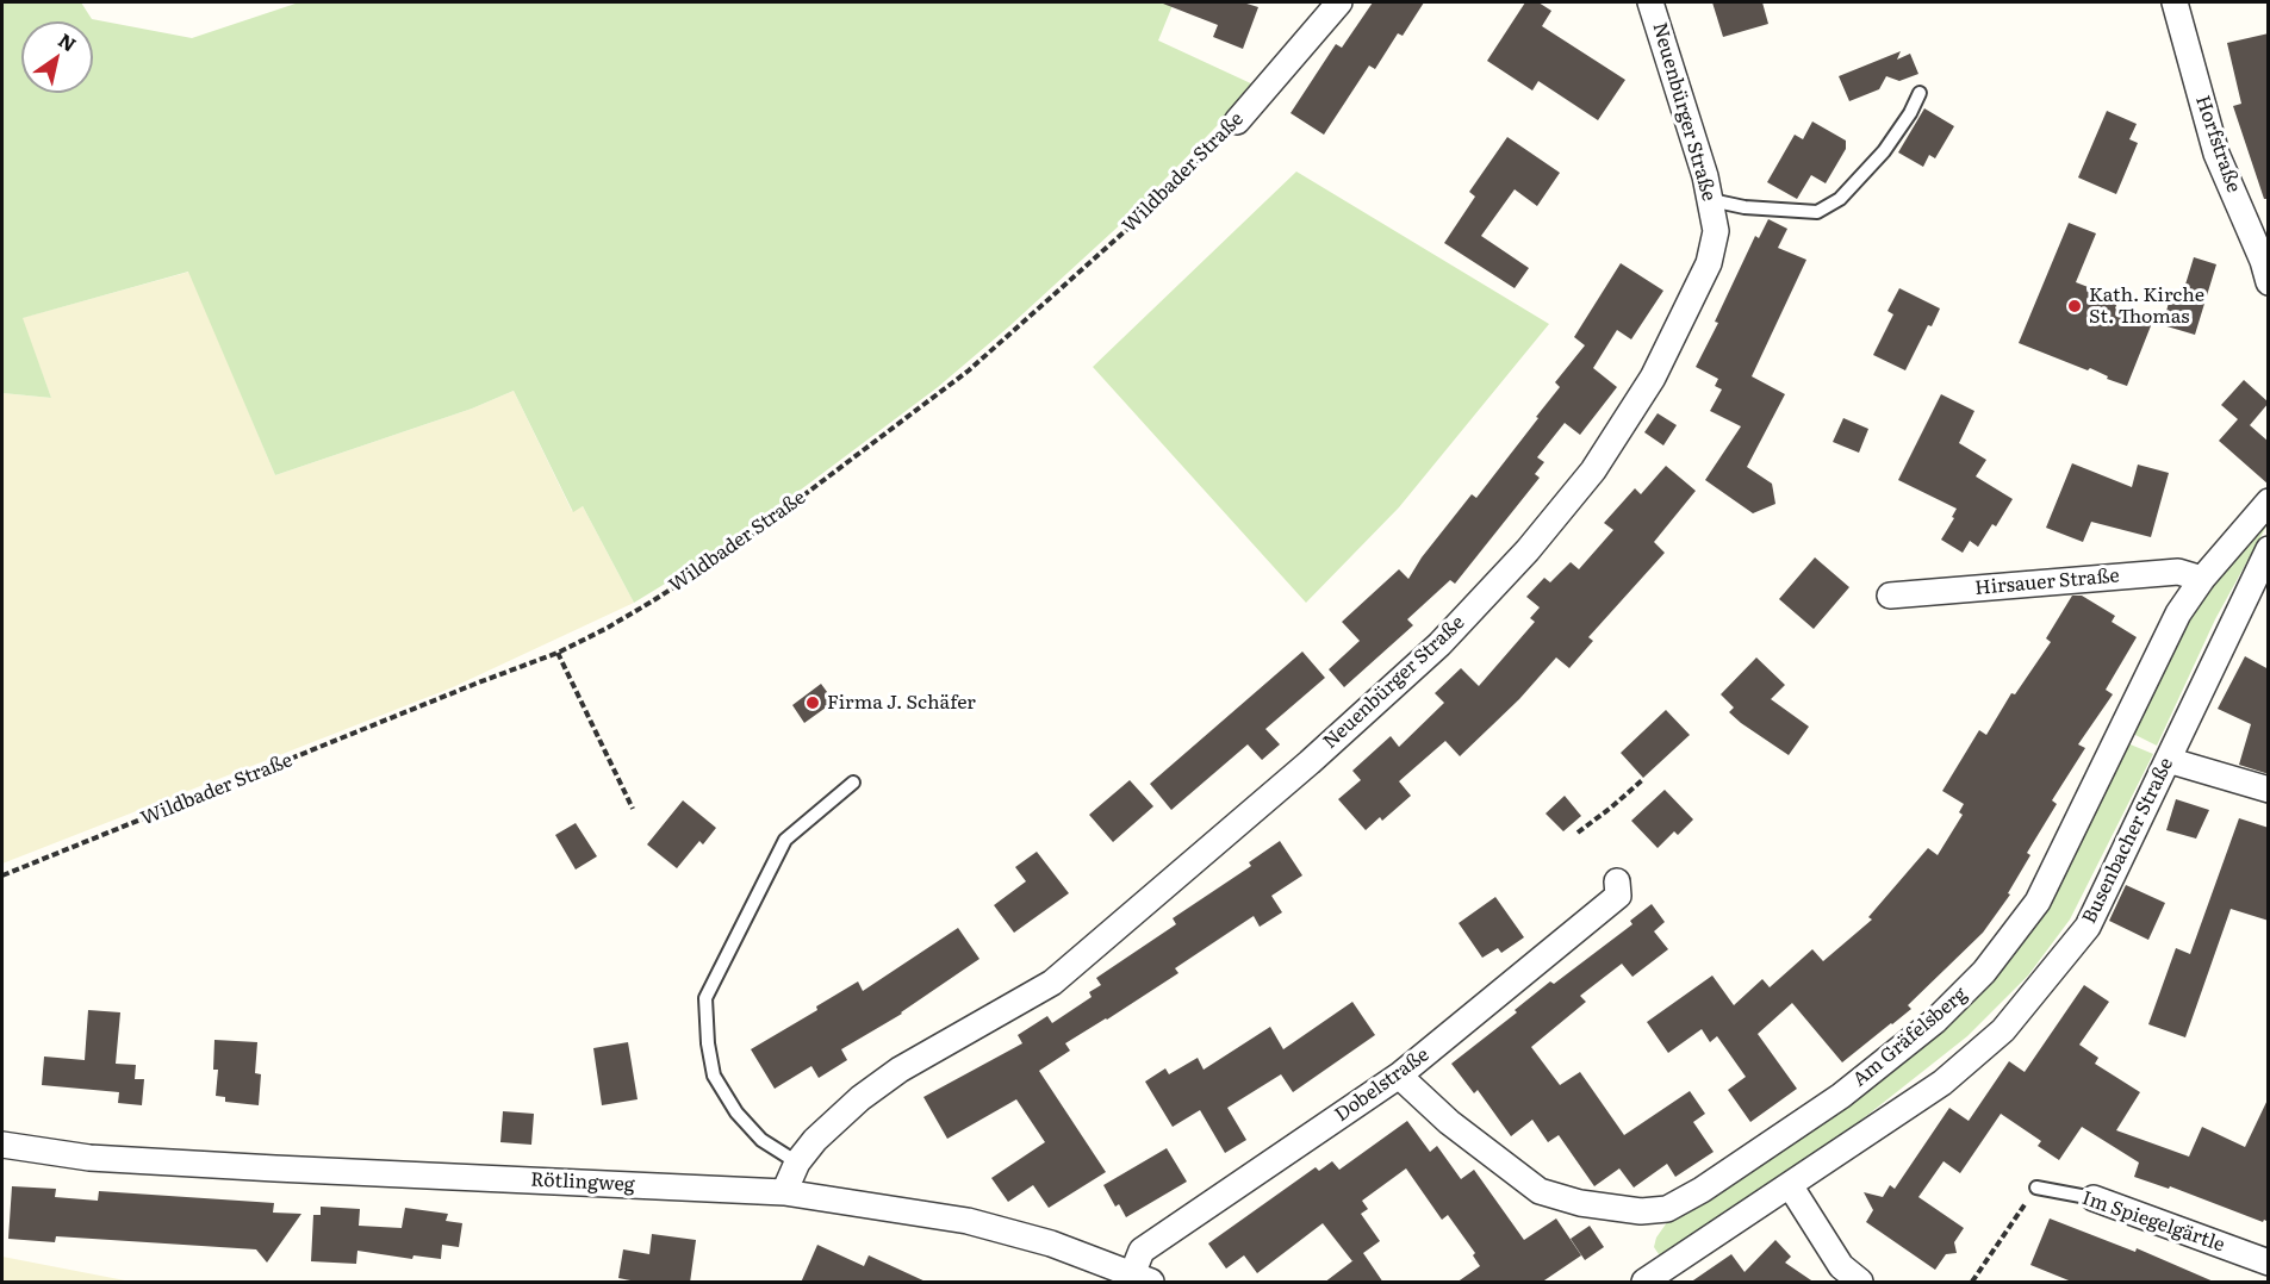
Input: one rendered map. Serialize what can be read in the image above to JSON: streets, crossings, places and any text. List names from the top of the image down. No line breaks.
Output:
{"streets":{"street":["Neuenbürger Straße","Horfstraße","Wildbader Straße","Hirsauer Straße","Busenbacher Straße","Am Gräfelsberg","Dobelstraße","Rötlingweg","Im Spiegelgärtle"]},"crossings":[["Neuenbürger Straße","Rötlingweg"],["Hirsauer Straße","Am Gräfelsberg"],["Am Gräfelsberg","Dobelstraße"],["Dobelstraße","Rötlingweg"]],"places":["Kath. Kirche St. Thomas","Firma J. Schäfer"],"north":"top right"}
